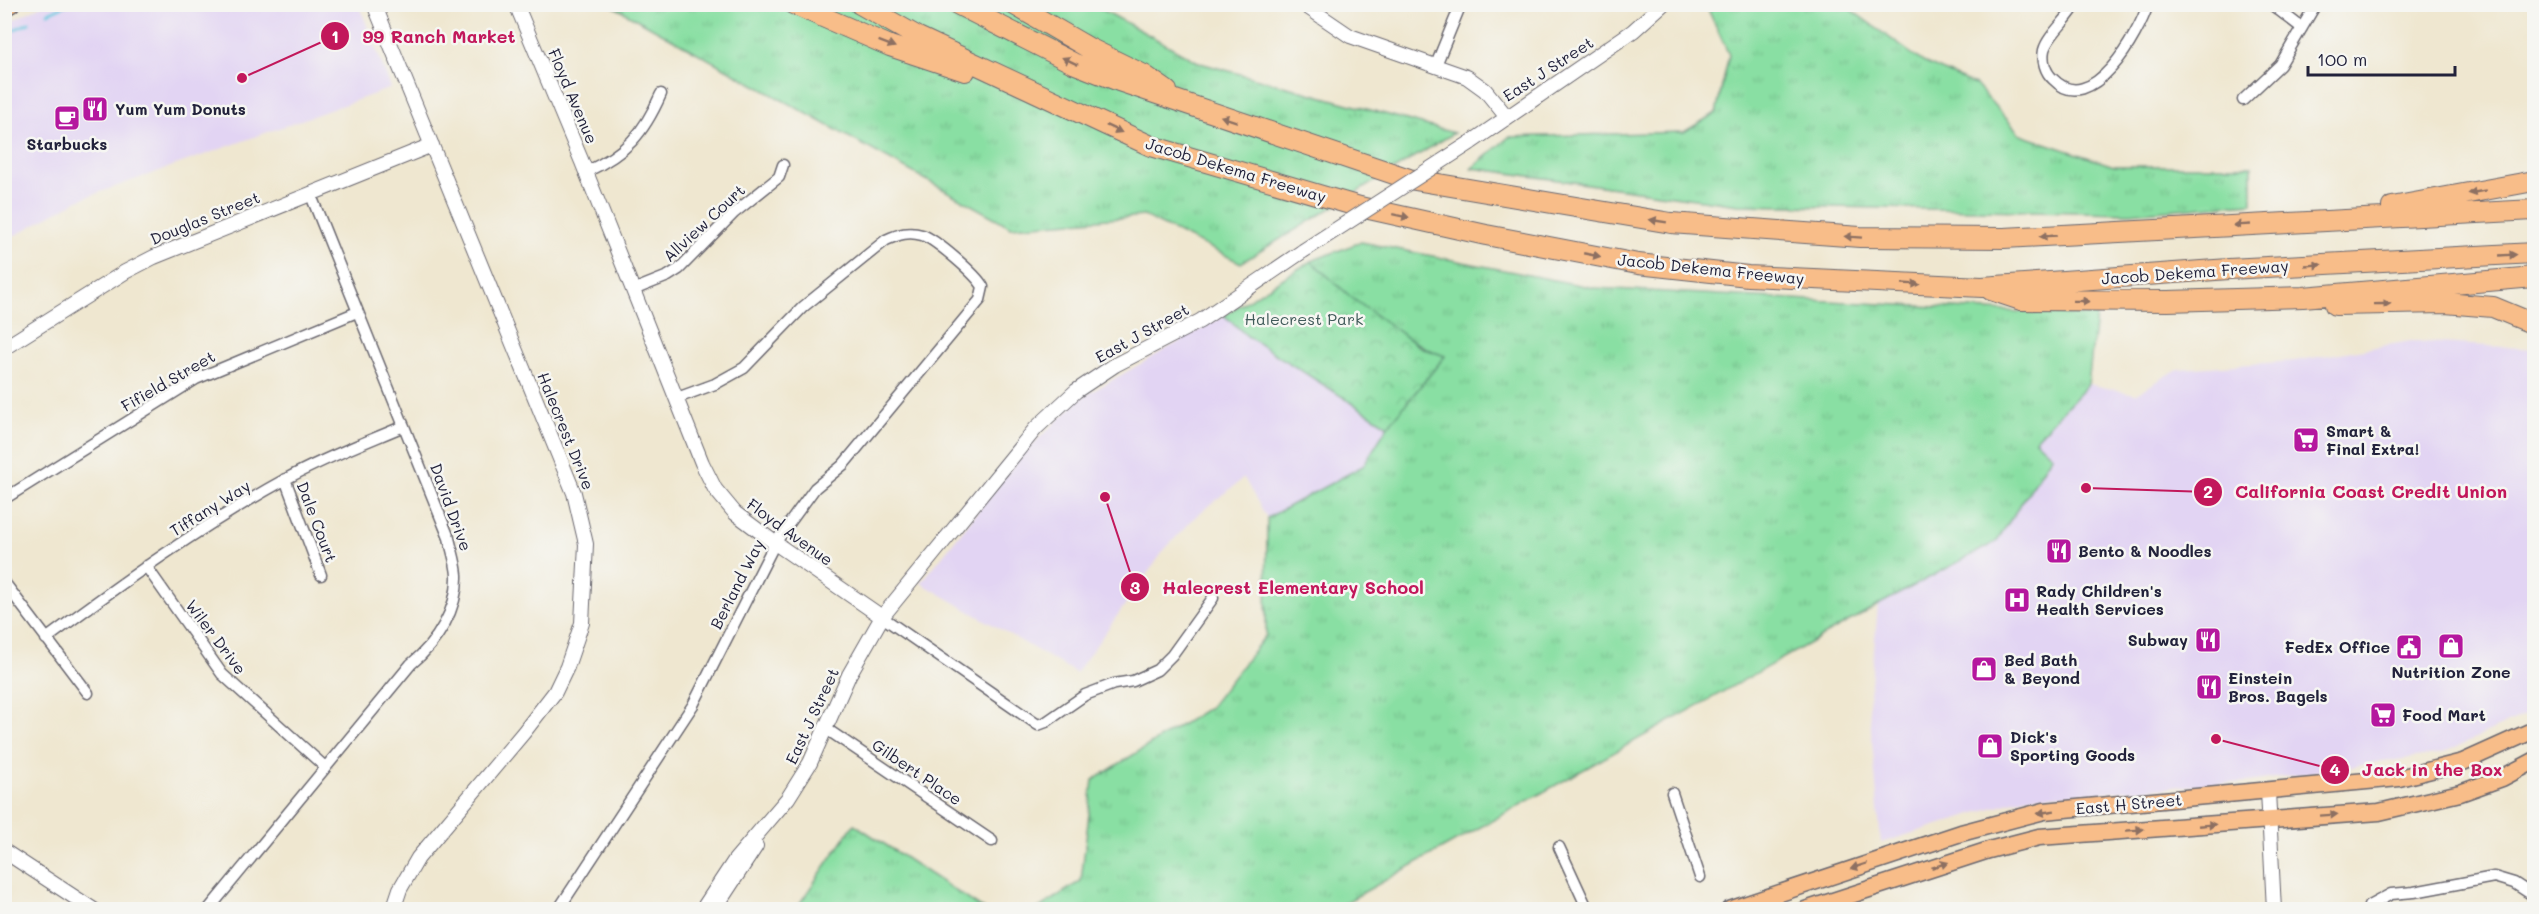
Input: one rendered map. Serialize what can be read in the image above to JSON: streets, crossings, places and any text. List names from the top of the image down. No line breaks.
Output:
{"streets":{"highway":["Jacob Dekema Freeway"],"main road":["East H Street"],"street":["East J Street","Floyd Avenue","Douglas Street","Allview Court","Fifield Street","Halecrest Drive","David Drive","Tiffany Way","Dale Court","Berland Way","Wiler Drive","Gilbert Place"]},"crossings":[["East J Street","Floyd Avenue"],["East J Street","Gilbert Place"],["Floyd Avenue","Allview Court"],["Floyd Avenue","Berland Way"],["Douglas Street","Halecrest Drive"],["Douglas Street","David Drive"],["Fifield Street","David Drive"],["David Drive","Tiffany Way"],["David Drive","Wiler Drive"],["Tiffany Way","Dale Court"],["Tiffany Way","Wiler Drive"]],"parks":["Halecrest Park"],"places":{"other":["99 Ranch Market","California Coast Credit Union","Halecrest Elementary School","Jack in the Box"],"restaurant":["Yum Yum Donuts","Bento & Noodles","Subway","Einstein Bros. Bagels"],"cafe":["Starbucks"],"supermarket":["Smart & Final Extra!","Food Mart"],"hospital":["Rady Children's Health Services"],"shop":["Nutrition Zone","Bed Bath & Beyond","Dick's Sporting Goods"],"public building":["FedEx Office"]},"scale_bar":"100 m"}
